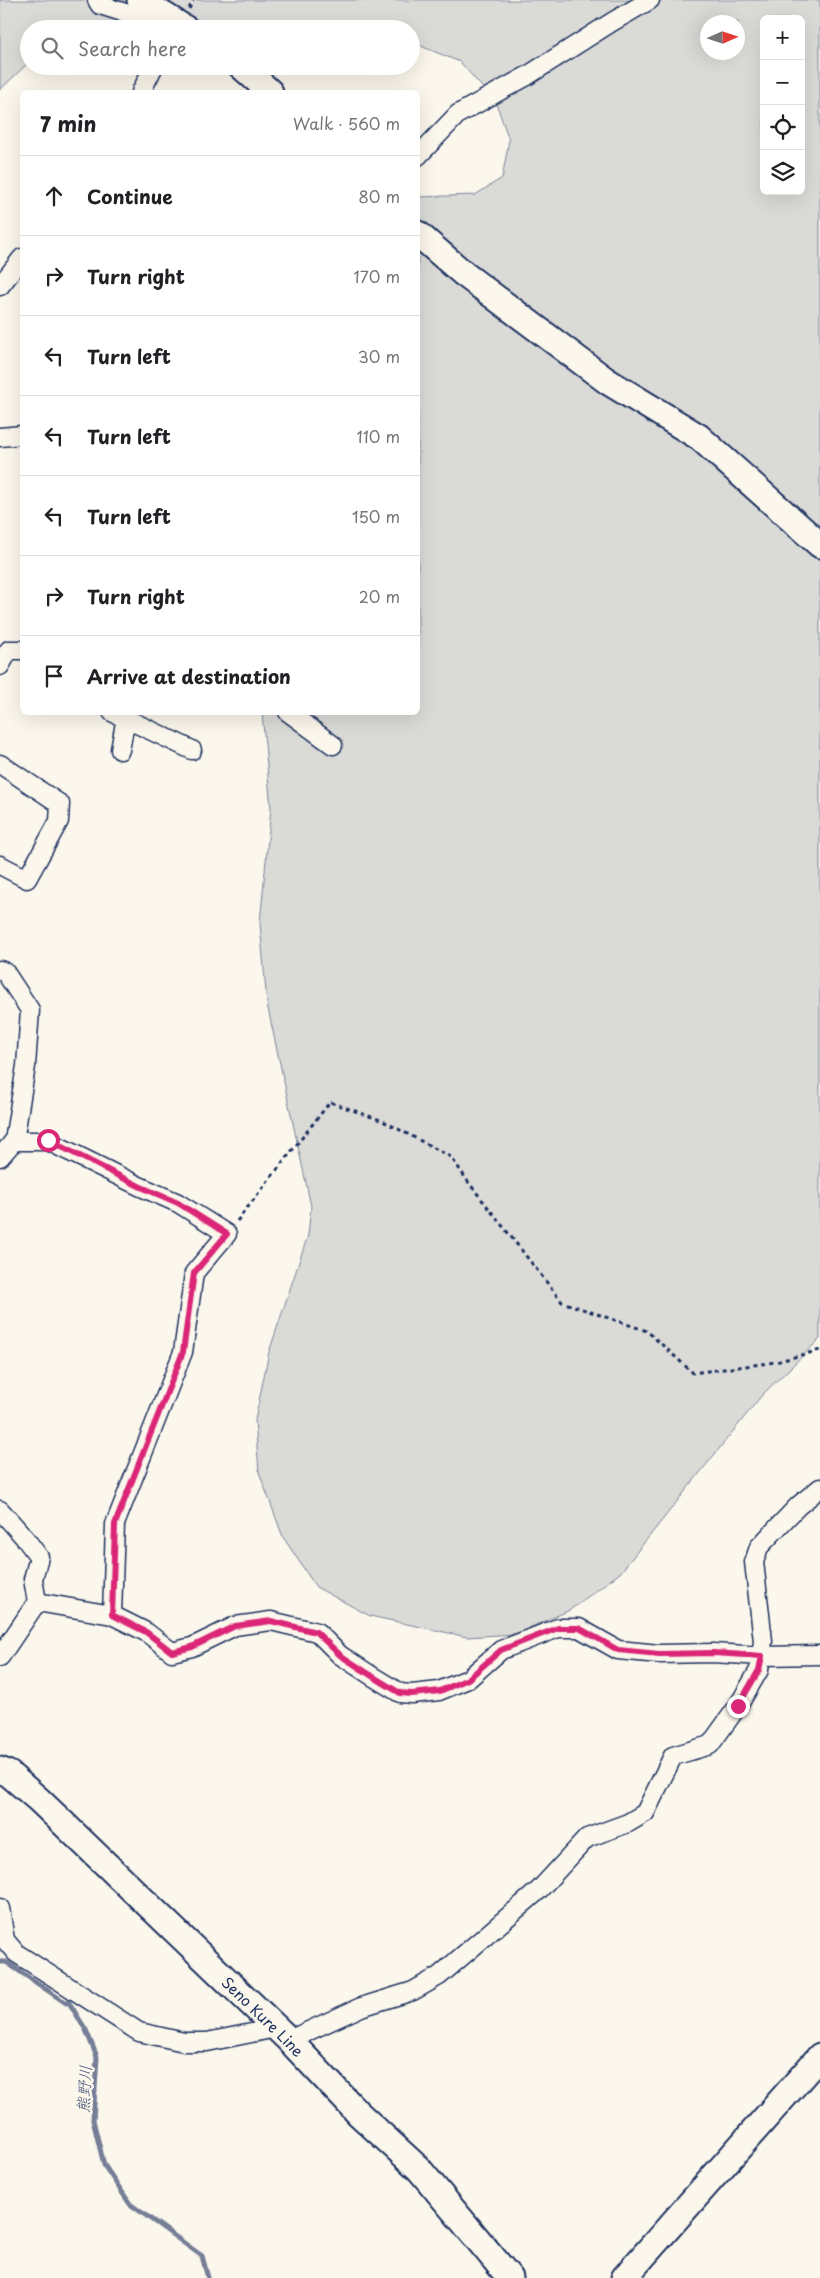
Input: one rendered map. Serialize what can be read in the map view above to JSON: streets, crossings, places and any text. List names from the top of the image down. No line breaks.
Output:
{"streets":{"street":["Seno Kure Line"]},"water":["熊野川"],"north":"right","page":{"map_buttons":["+","−"],"search":"Search here","heading":["7 min","Walk · 560 m"],"list":[["Continue","80 m"],["Turn right","170 m"],["Turn left","30 m"],["Turn left","110 m"],["Turn left","150 m"],["Turn right","20 m"],"Arrive at destination"]}}
